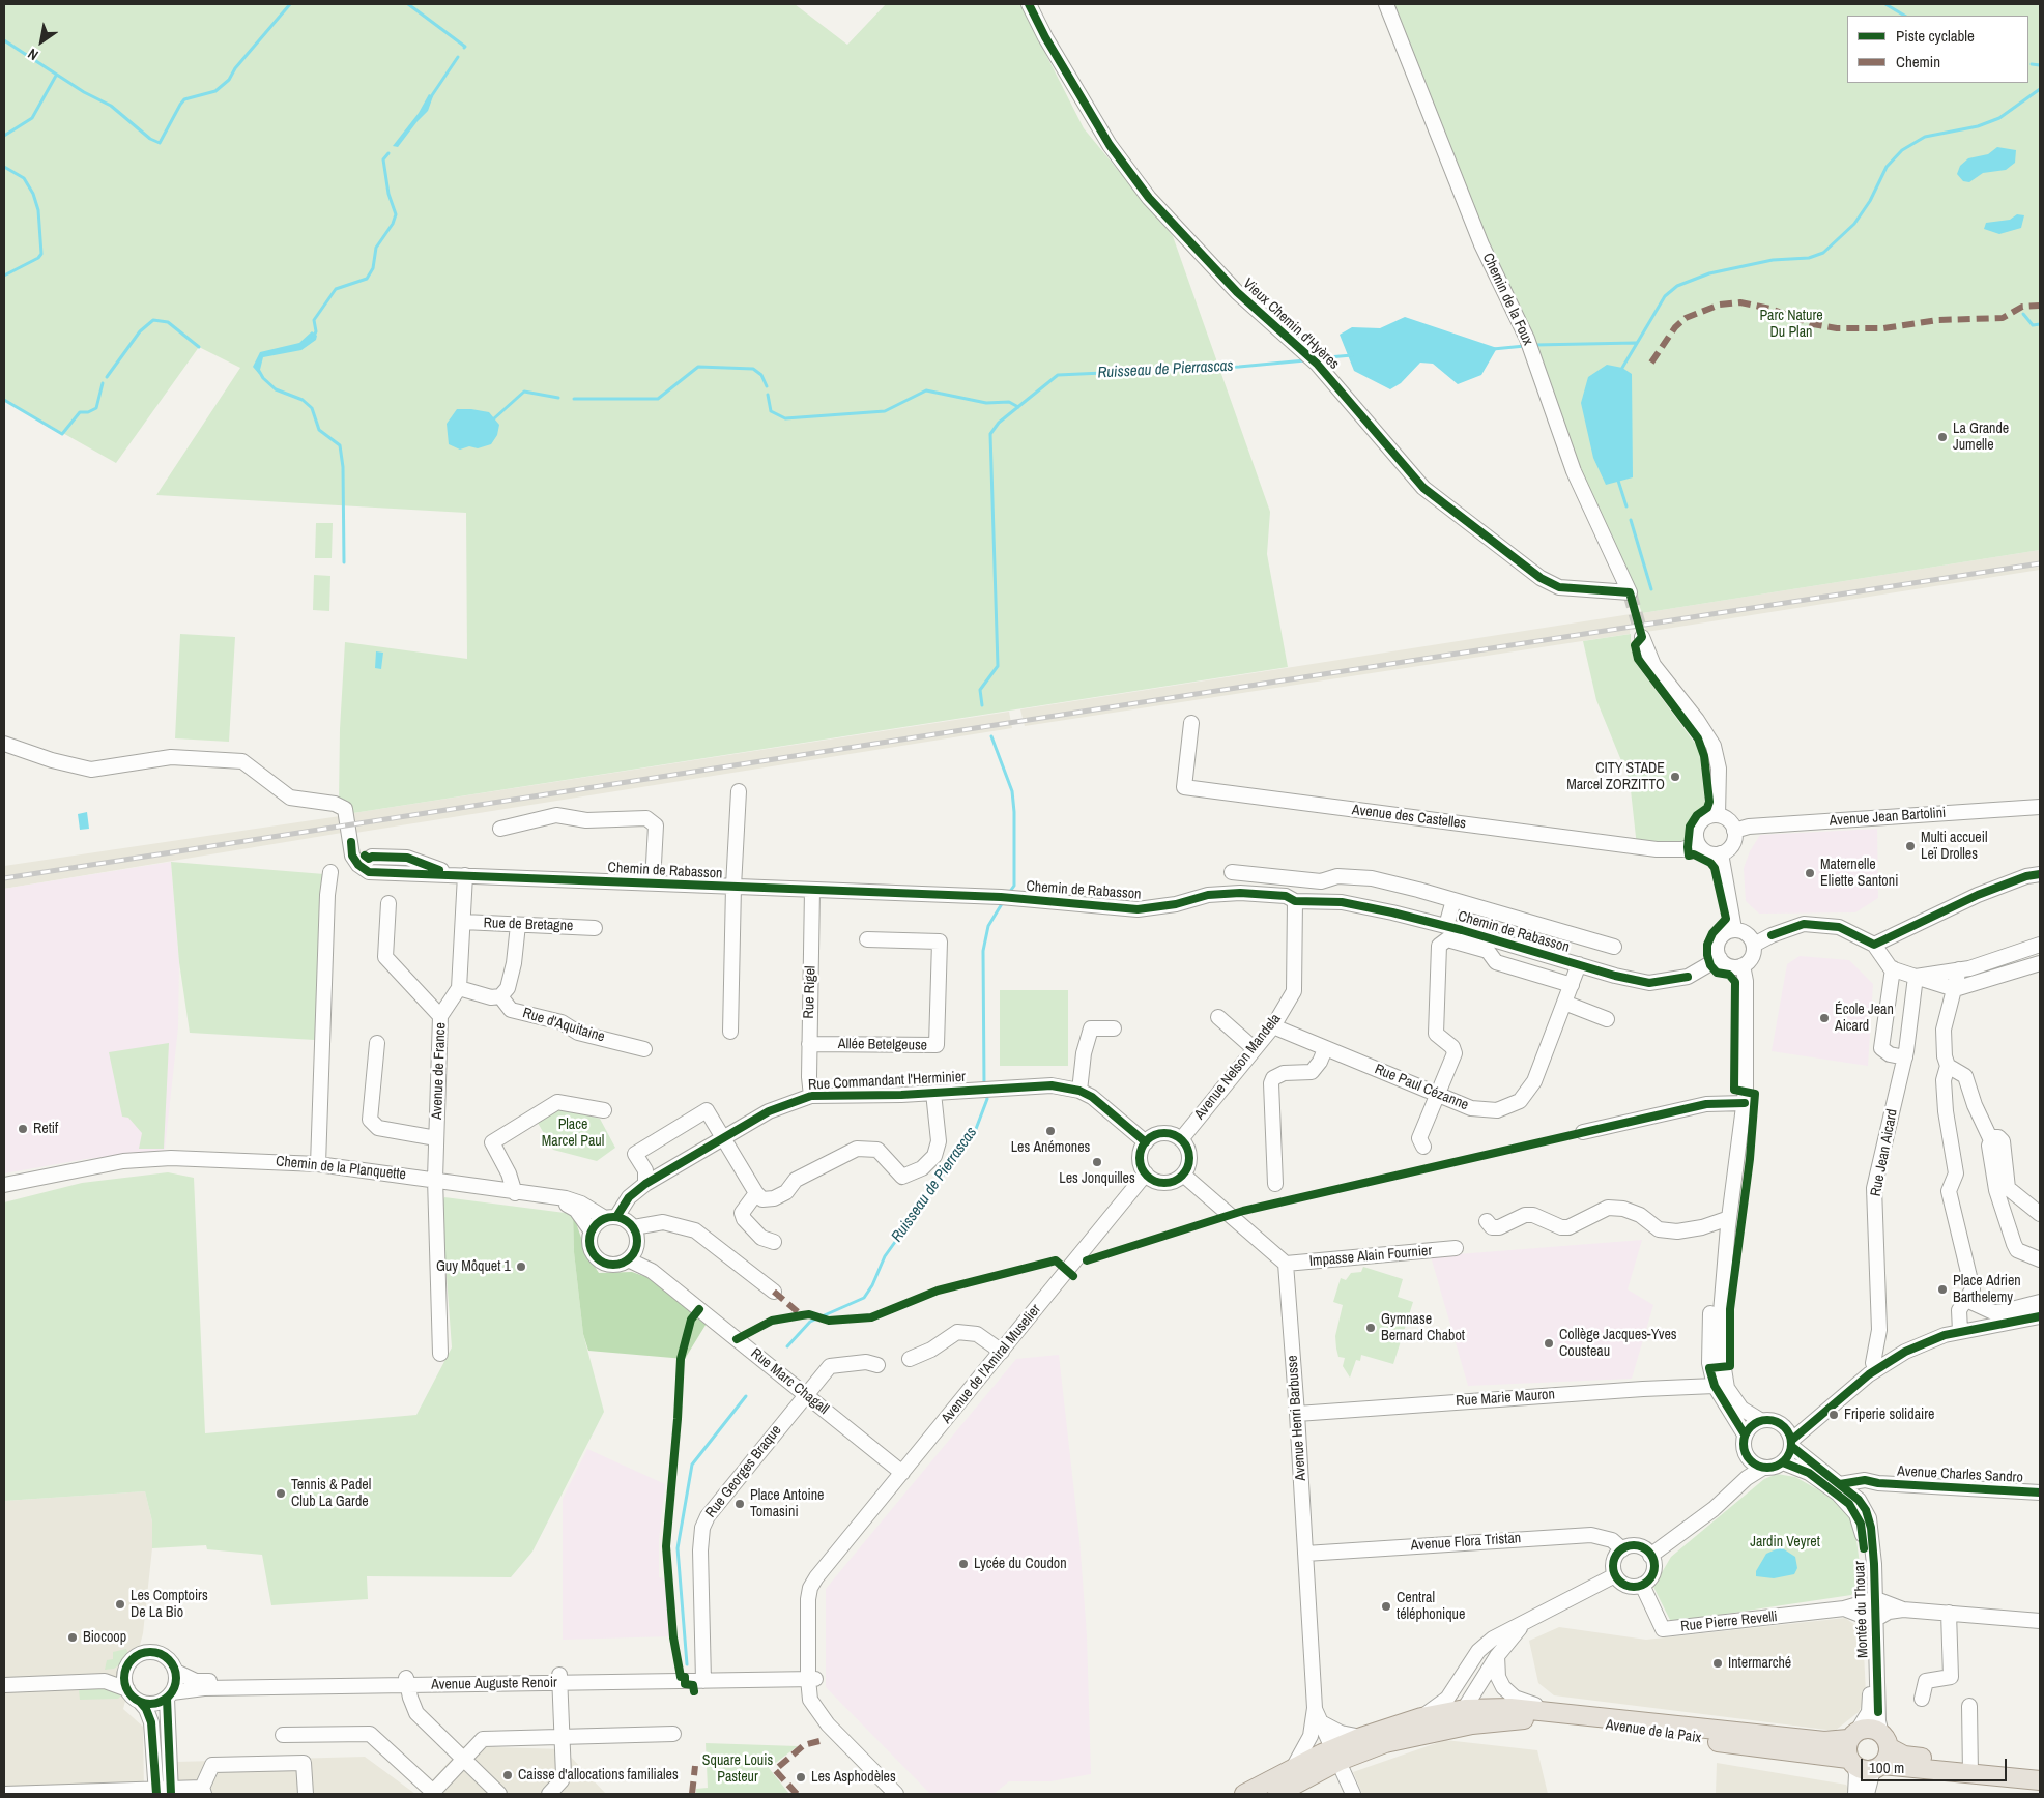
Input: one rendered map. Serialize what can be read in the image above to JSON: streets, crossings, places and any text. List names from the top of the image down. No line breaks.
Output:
{"streets":{"main road":["Avenue de la Paix"],"street":["Chemin de la Foux","Vieux Chemin d'Hyères","Avenue des Castelles","Avenue Jean Bartolini","Chemin de Rabasson","Rue de Bretagne","Rue Rigel","Rue d'Aquitaine","Allée Betelgeuse","Avenue Nelson Mandela","Avenue de France","Rue Commandant l'Herminier","Rue Paul Cézanne","Rue Jean Aicard","Chemin de la Planquette","Impasse Alain Fournier","Avenue de l'Amiral Muselier","Rue Marc Chagall","Rue Marie Mauron","Avenue Henri Barbusse","Rue Georges Braque","Avenue Charles Sandro","Avenue Flora Tristan","Montée du Thouar","Rue Pierre Revelli","Avenue Auguste Renoir"]},"crossings":[["Chemin de la Foux","Vieux Chemin d'Hyères"],["Avenue des Castelles","Avenue Jean Bartolini"],["Chemin de Rabasson","Rue Rigel"],["Chemin de Rabasson","Avenue Nelson Mandela"],["Chemin de Rabasson","Rue Paul Cézanne"],["Rue Rigel","Allée Betelgeuse"],["Rue Rigel","Rue Commandant l'Herminier"],["Avenue Nelson Mandela","Rue Commandant l'Herminier"],["Avenue Nelson Mandela","Rue Paul Cézanne"],["Avenue Nelson Mandela","Avenue de l'Amiral Muselier"],["Avenue de France","Chemin de la Planquette"],["Rue Commandant l'Herminier","Chemin de la Planquette"],["Rue Commandant l'Herminier","Avenue de l'Amiral Muselier"],["Rue Commandant l'Herminier","Rue Marc Chagall"],["Chemin de la Planquette","Rue Marc Chagall"],["Impasse Alain Fournier","Avenue Henri Barbusse"],["Avenue de l'Amiral Muselier","Rue Marc Chagall"],["Avenue de l'Amiral Muselier","Avenue Auguste Renoir"],["Rue Marc Chagall","Rue Georges Braque"],["Rue Marie Mauron","Avenue Henri Barbusse"],["Avenue Henri Barbusse","Avenue Flora Tristan"],["Avenue Henri Barbusse","Avenue de la Paix"],["Rue Georges Braque","Avenue Auguste Renoir"],["Avenue Charles Sandro","Montée du Thouar"],["Avenue Flora Tristan","Rue Pierre Revelli"],["Montée du Thouar","Rue Pierre Revelli"],["Montée du Thouar","Avenue de la Paix"]],"water":["Ruisseau de Pierrascas"],"parks":["Parc Nature Du Plan","Place Marcel Paul","Jardin Veyret","Square Louis Pasteur"],"places":["La Grande Jumelle","CITY STADE Marcel ZORZITTO","Multi accueil Leï Drolles","Maternelle Eliette Santoni","École Jean Aicard","Retif","Les Anémones","Les Jonquilles","Guy Môquet 1","Place Adrien Barthelemy","Gymnase Bernard Chabot","Collège Jacques-Yves Cousteau","Friperie solidaire","Tennis & Padel Club La Garde","Place Antoine Tomasini","Lycée du Coudon","Les Comptoirs De La Bio","Central téléphonique","Biocoop","Intermarché","Caisse d'allocations familiales","Les Asphodèles"],"legend":["Piste cyclable","Chemin"],"scale_bar":"100 m","north":"bottom left"}
